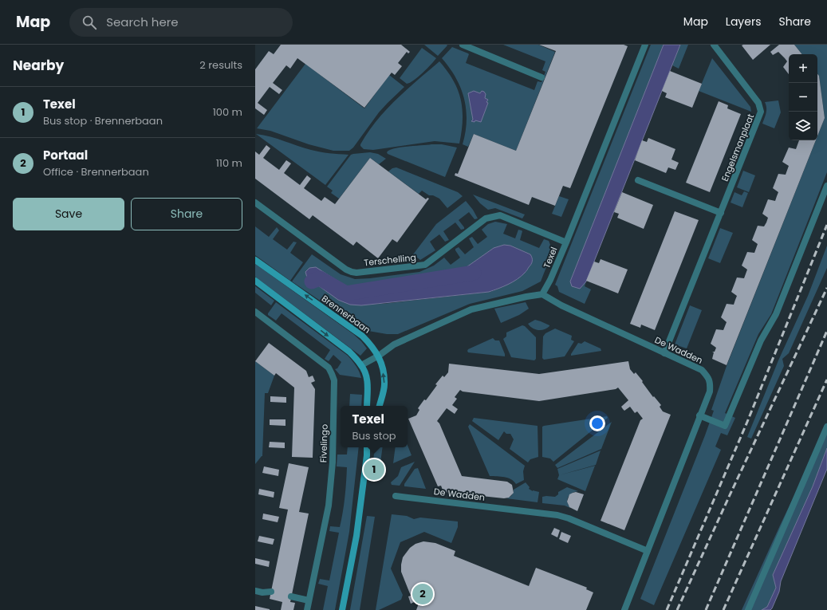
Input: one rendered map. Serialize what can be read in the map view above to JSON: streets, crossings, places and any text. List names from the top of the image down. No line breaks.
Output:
{"streets":{"street":["Engelsmanplaat","Texel","Terschelling","Brennerbaan","De Wadden","Fivelingo"]},"crossings":[["Engelsmanplaat","De Wadden"],["Texel","Terschelling"],["Texel","De Wadden"]],"page":{"header":"Map","search":"Search here","nav":["Map","Layers","Share"],"heading":["Nearby","2 results"],"map_buttons":["+","−"],"list":[{"mark":"1","name":"Texel","note":"Bus stop · Brennerbaan","value":"100 m"},{"mark":"2","name":"Portaal","note":"Office · Brennerbaan","value":"110 m"}],"buttons":["Save","Share"],"popup":["Texel","Bus stop"],"pins":["1","2"]}}
